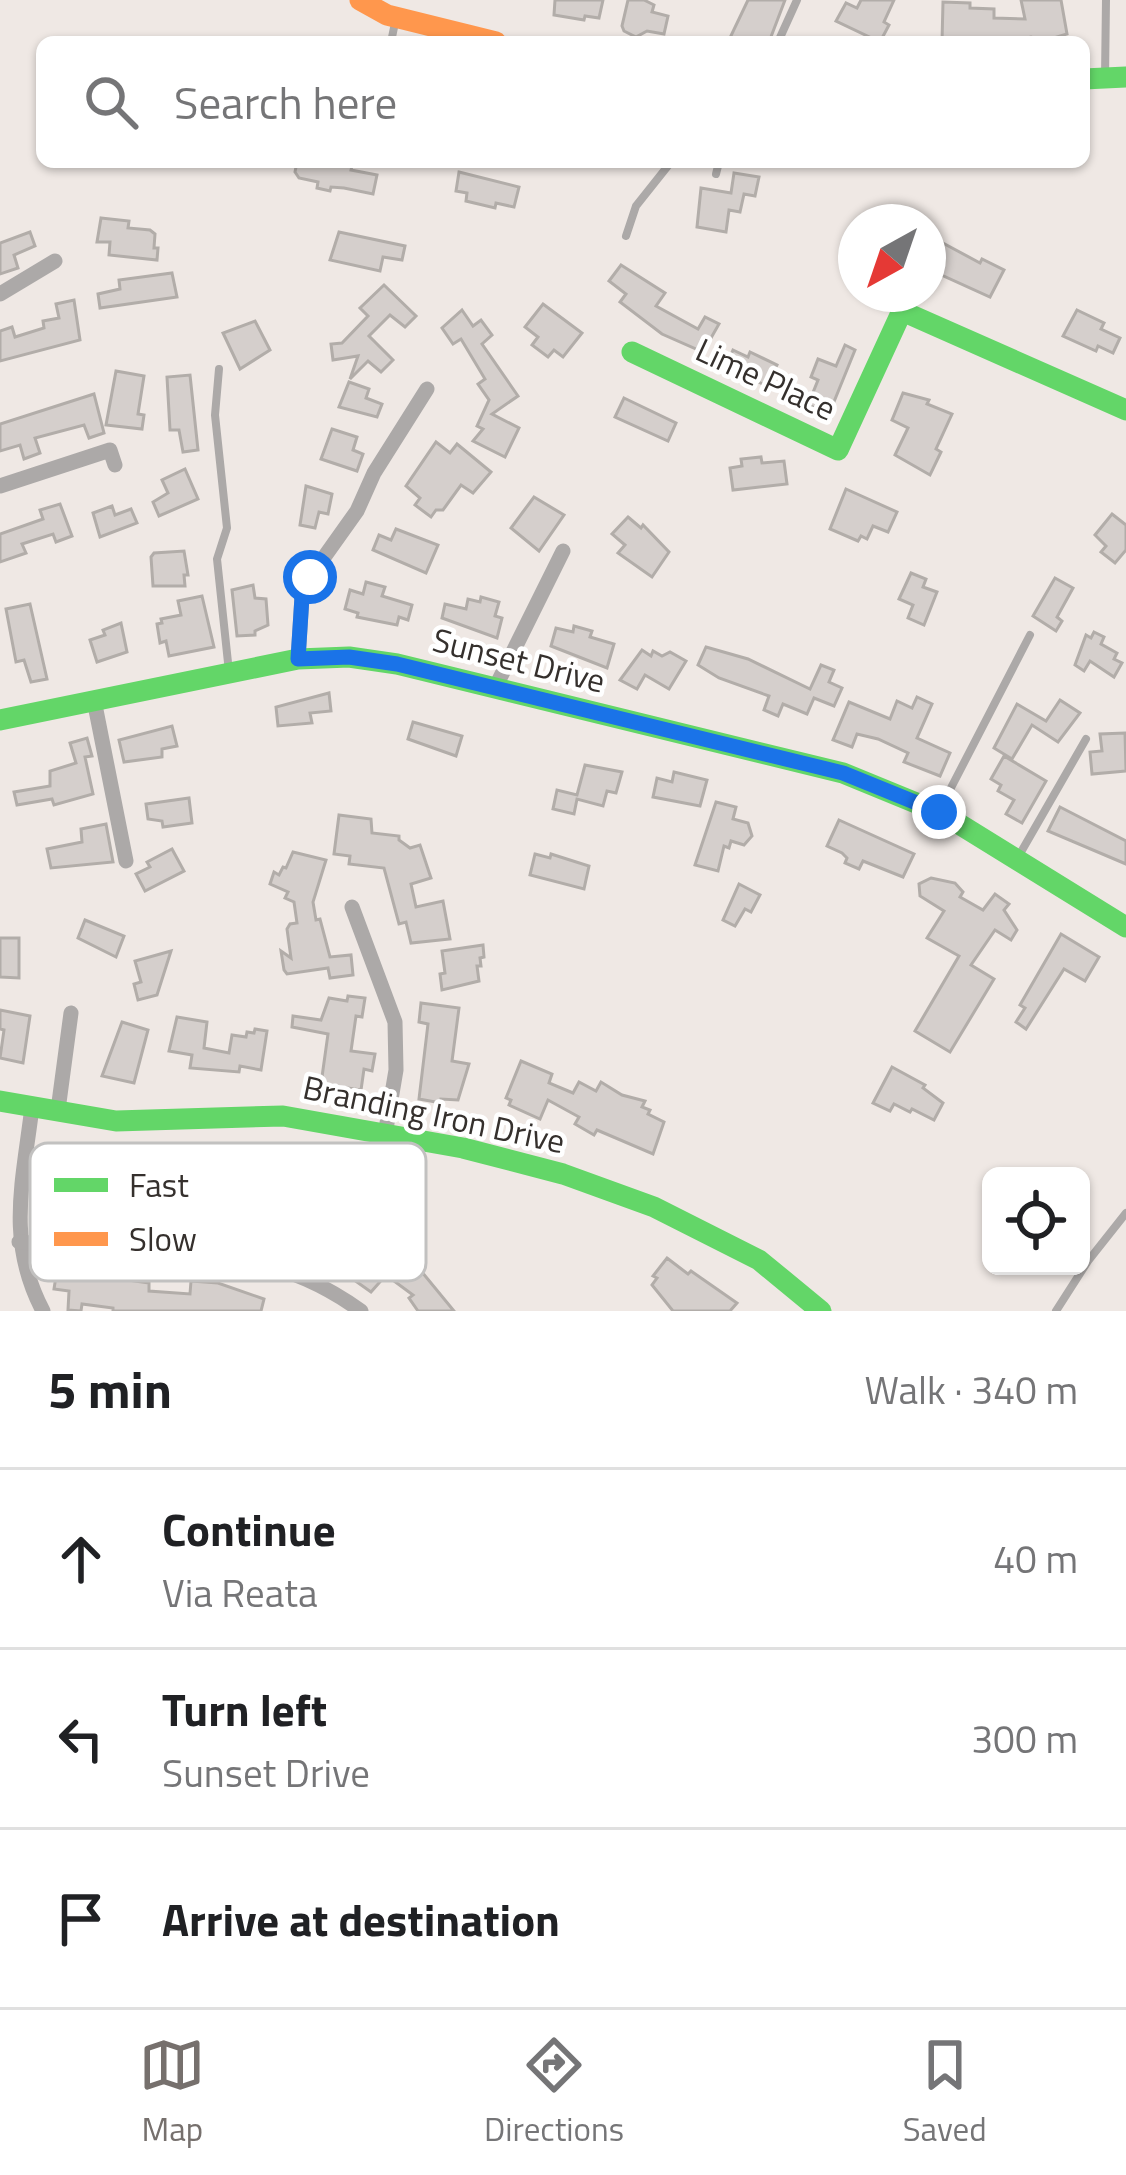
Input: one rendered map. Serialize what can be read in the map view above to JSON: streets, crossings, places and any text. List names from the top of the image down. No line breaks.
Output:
{"streets":{"street":["Lime Place","Sunset Drive","Branding Iron Drive"]},"legend":["Fast","Slow"],"north":"bottom left","page":{"search":"Search here","heading":["5 min","Walk · 340 m"],"list":[["Continue","Via Reata","40 m"],["Turn left","Sunset Drive","300 m"],"Arrive at destination"],"nav":["Map","Directions","Saved"]}}
